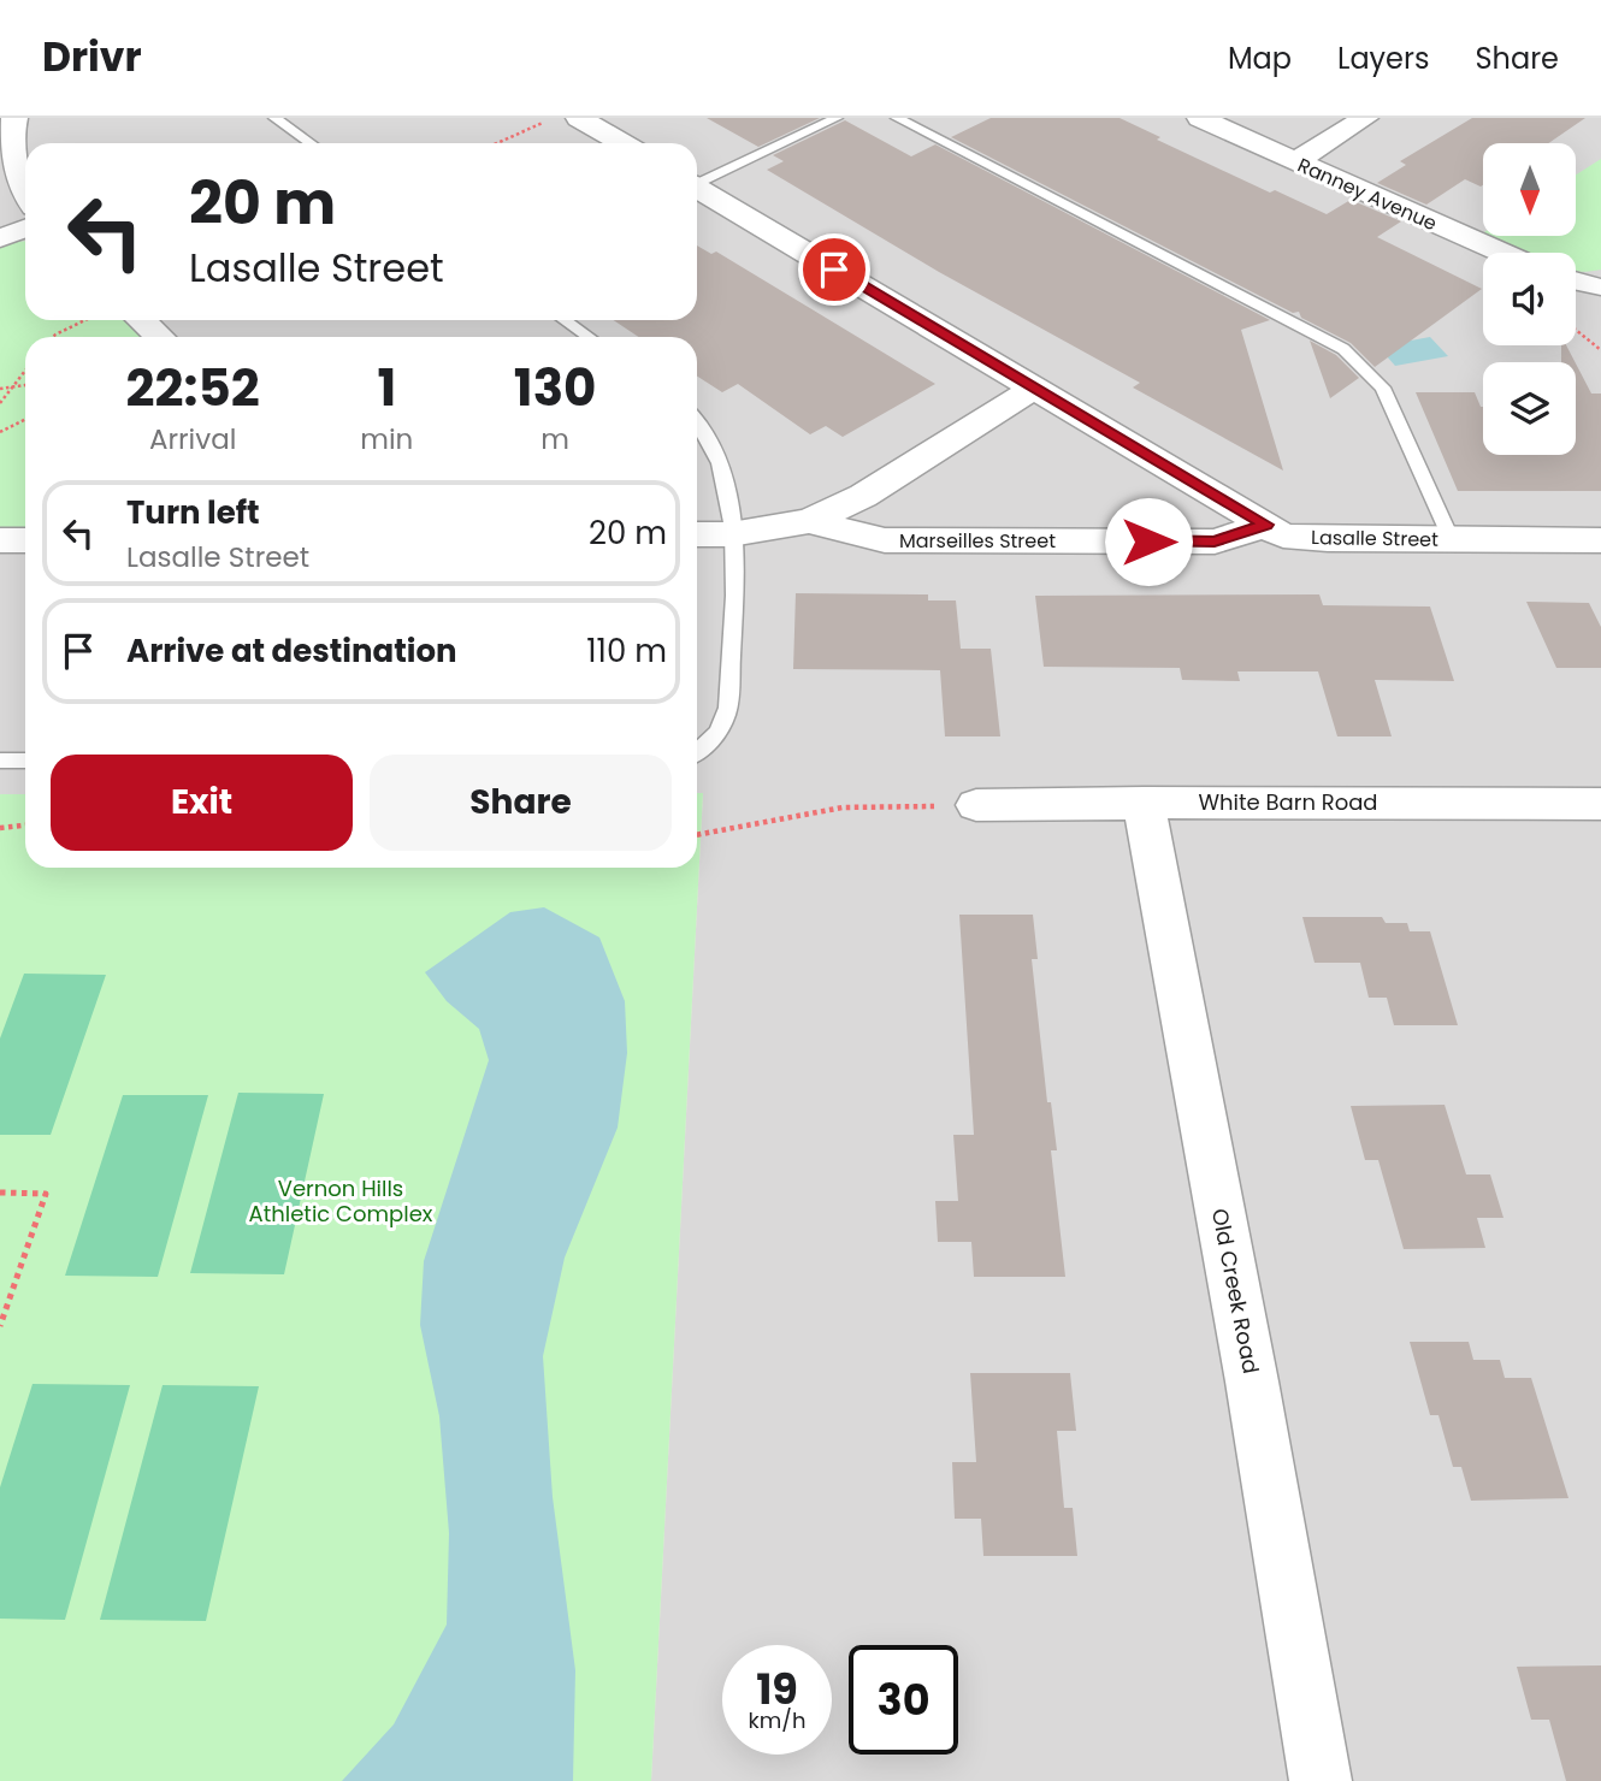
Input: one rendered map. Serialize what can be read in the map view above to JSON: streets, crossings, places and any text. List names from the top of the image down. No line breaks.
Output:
{"streets":{"street":["Ranney Avenue","Lasalle Street","Marseilles Street","White Barn Road","Old Creek Road"]},"crossings":[["Lasalle Street","Marseilles Street"],["White Barn Road","Old Creek Road"]],"parks":["Vernon Hills Athletic Complex"],"north":"bottom","page":{"header":"Drivr","nav":["Map","Layers","Share"],"turn":["20 m","Lasalle Street"],"eta":["22:52","Arrival","1","min","130","m"],"list":[{"name":"Turn left","note":"Lasalle Street","value":"20 m"},{"name":"Arrive at destination","value":"110 m"}],"buttons":["Exit","Share"],"speed":"19 km/h","limit":"30"}}
